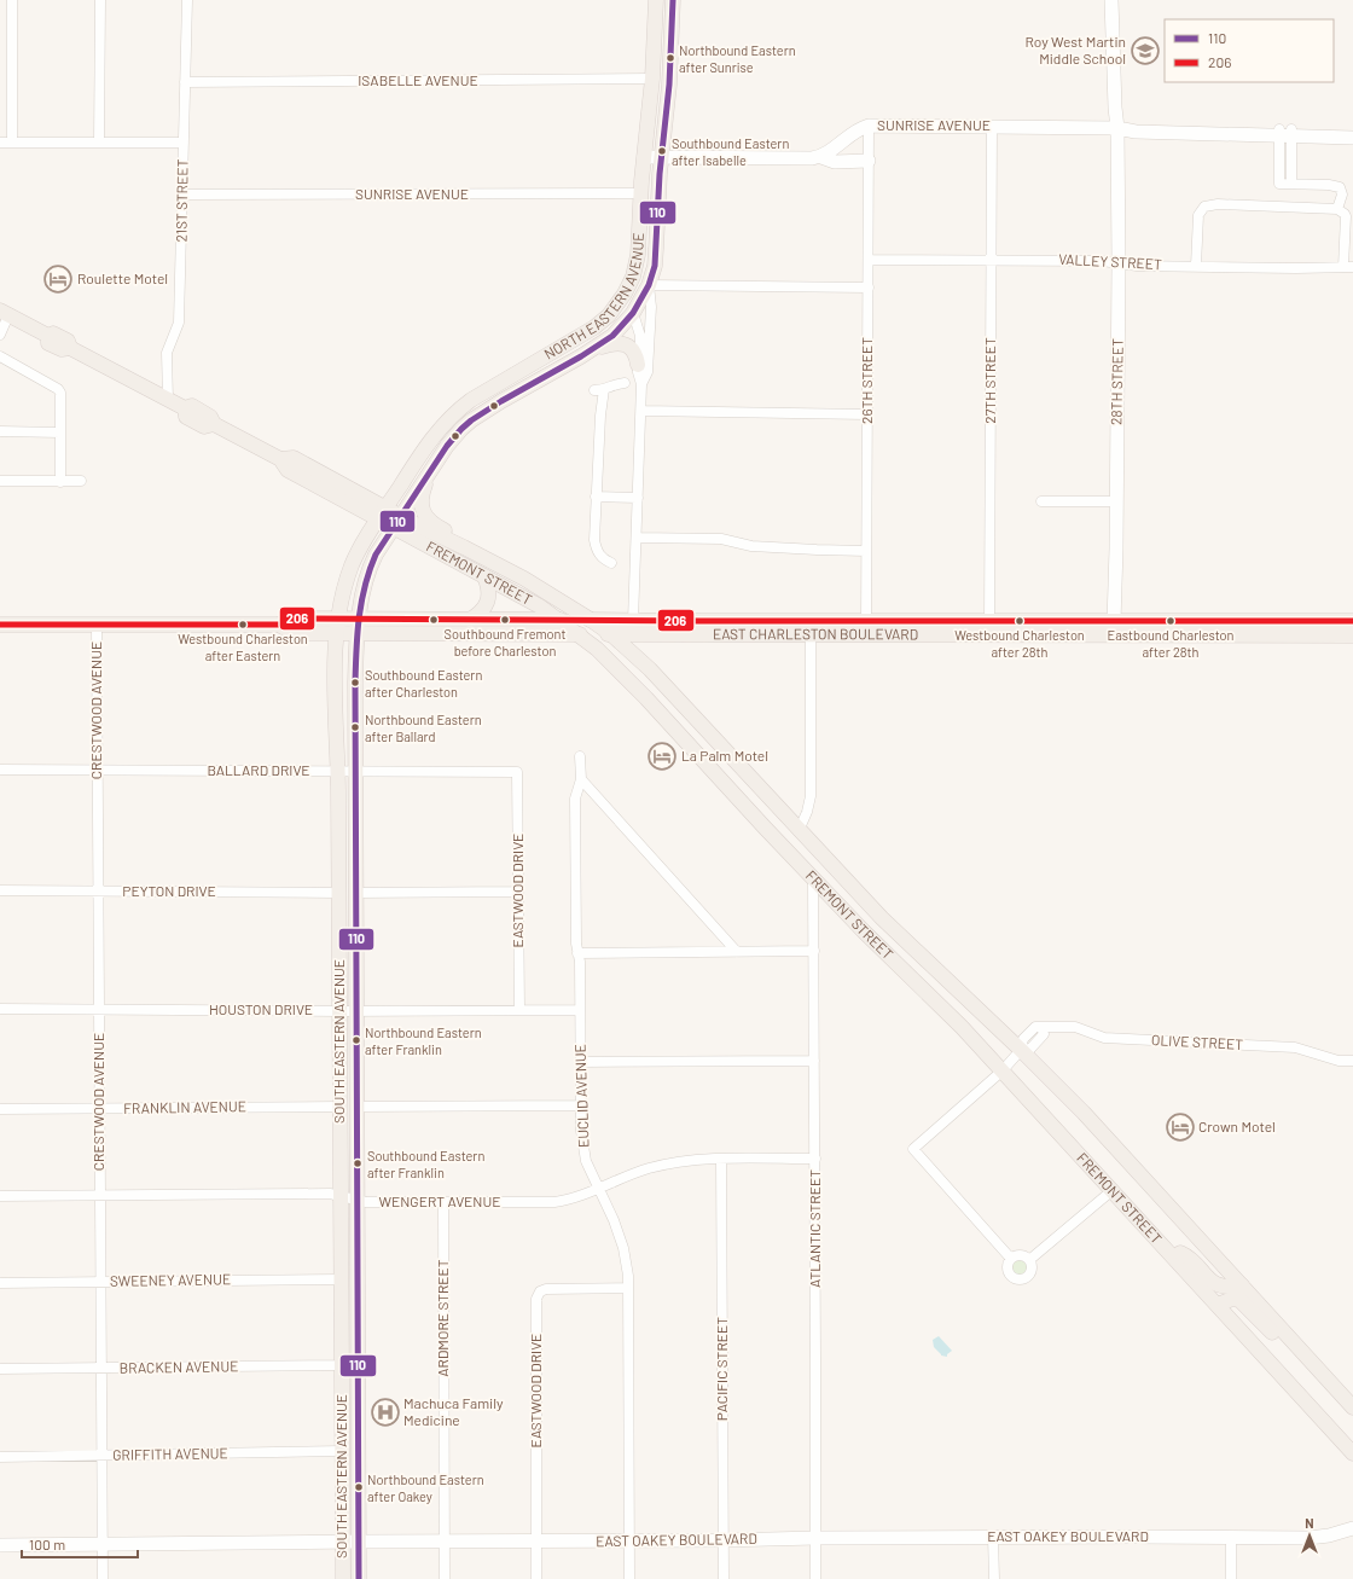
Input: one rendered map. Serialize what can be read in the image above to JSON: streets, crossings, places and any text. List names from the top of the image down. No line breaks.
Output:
{"streets":{"main road":["NORTH EASTERN AVENUE","FREMONT STREET","EAST CHARLESTON BOULEVARD","SOUTH EASTERN AVENUE"],"street":["ISABELLE AVENUE","SUNRISE AVENUE","21ST STREET","VALLEY STREET","26TH STREET","27TH STREET","28TH STREET","CRESTWOOD AVENUE","BALLARD DRIVE","EASTWOOD DRIVE","PEYTON DRIVE","HOUSTON DRIVE","OLIVE STREET","EUCLID AVENUE","FRANKLIN AVENUE","WENGERT AVENUE","ATLANTIC STREET","SWEENEY AVENUE","ARDMORE STREET","BRACKEN AVENUE","PACIFIC STREET","GRIFFITH AVENUE","EAST OAKEY BOULEVARD"]},"crossings":[["ISABELLE AVENUE","21ST STREET"],["ISABELLE AVENUE","NORTH EASTERN AVENUE"],["SUNRISE AVENUE","21ST STREET"],["SUNRISE AVENUE","NORTH EASTERN AVENUE"],["SUNRISE AVENUE","26TH STREET"],["SUNRISE AVENUE","27TH STREET"],["SUNRISE AVENUE","28TH STREET"],["21ST STREET","FREMONT STREET"],["VALLEY STREET","26TH STREET"],["VALLEY STREET","27TH STREET"],["VALLEY STREET","28TH STREET"],["NORTH EASTERN AVENUE","FREMONT STREET"],["NORTH EASTERN AVENUE","SOUTH EASTERN AVENUE"],["26TH STREET","EAST CHARLESTON BOULEVARD"],["27TH STREET","EAST CHARLESTON BOULEVARD"],["28TH STREET","EAST CHARLESTON BOULEVARD"],["FREMONT STREET","EAST CHARLESTON BOULEVARD"],["FREMONT STREET","SOUTH EASTERN AVENUE"],["FREMONT STREET","OLIVE STREET"],["FREMONT STREET","ATLANTIC STREET"],["EAST CHARLESTON BOULEVARD","CRESTWOOD AVENUE"],["EAST CHARLESTON BOULEVARD","SOUTH EASTERN AVENUE"],["CRESTWOOD AVENUE","BALLARD DRIVE"],["CRESTWOOD AVENUE","PEYTON DRIVE"],["CRESTWOOD AVENUE","HOUSTON DRIVE"],["CRESTWOOD AVENUE","FRANKLIN AVENUE"],["CRESTWOOD AVENUE","WENGERT AVENUE"],["CRESTWOOD AVENUE","SWEENEY AVENUE"],["CRESTWOOD AVENUE","BRACKEN AVENUE"],["CRESTWOOD AVENUE","GRIFFITH AVENUE"],["CRESTWOOD AVENUE","EAST OAKEY BOULEVARD"],["BALLARD DRIVE","EASTWOOD DRIVE"],["BALLARD DRIVE","SOUTH EASTERN AVENUE"],["EASTWOOD DRIVE","HOUSTON DRIVE"],["EASTWOOD DRIVE","EUCLID AVENUE"],["EASTWOOD DRIVE","EAST OAKEY BOULEVARD"],["PEYTON DRIVE","SOUTH EASTERN AVENUE"],["HOUSTON DRIVE","SOUTH EASTERN AVENUE"],["HOUSTON DRIVE","EUCLID AVENUE"],["SOUTH EASTERN AVENUE","FRANKLIN AVENUE"],["SOUTH EASTERN AVENUE","WENGERT AVENUE"],["SOUTH EASTERN AVENUE","SWEENEY AVENUE"],["SOUTH EASTERN AVENUE","BRACKEN AVENUE"],["SOUTH EASTERN AVENUE","GRIFFITH AVENUE"],["SOUTH EASTERN AVENUE","EAST OAKEY BOULEVARD"],["EUCLID AVENUE","WENGERT AVENUE"],["EUCLID AVENUE","EAST OAKEY BOULEVARD"],["WENGERT AVENUE","ATLANTIC STREET"],["WENGERT AVENUE","ARDMORE STREET"],["WENGERT AVENUE","PACIFIC STREET"],["ATLANTIC STREET","EAST OAKEY BOULEVARD"],["ARDMORE STREET","EAST OAKEY BOULEVARD"],["PACIFIC STREET","EAST OAKEY BOULEVARD"]],"places":{"school or university":["Roy West Martin Middle School"],"other":["Northbound Eastern after Sunrise","Southbound Eastern after Isabelle","Southbound Fremont before Charleston","Westbound Charleston after 28th","Eastbound Charleston after 28th","Westbound Charleston after Eastern","Southbound Eastern after Charleston","Northbound Eastern after Ballard","Northbound Eastern after Franklin","Southbound Eastern after Franklin","Northbound Eastern after Oakey"],"hotel":["Roulette Motel","La Palm Motel","Crown Motel"],"hospital":["Machuca Family Medicine"]},"lines":["transit line 110","transit line 206"],"legend":["110","206"],"scale_bar":"100 m","north":"top"}
